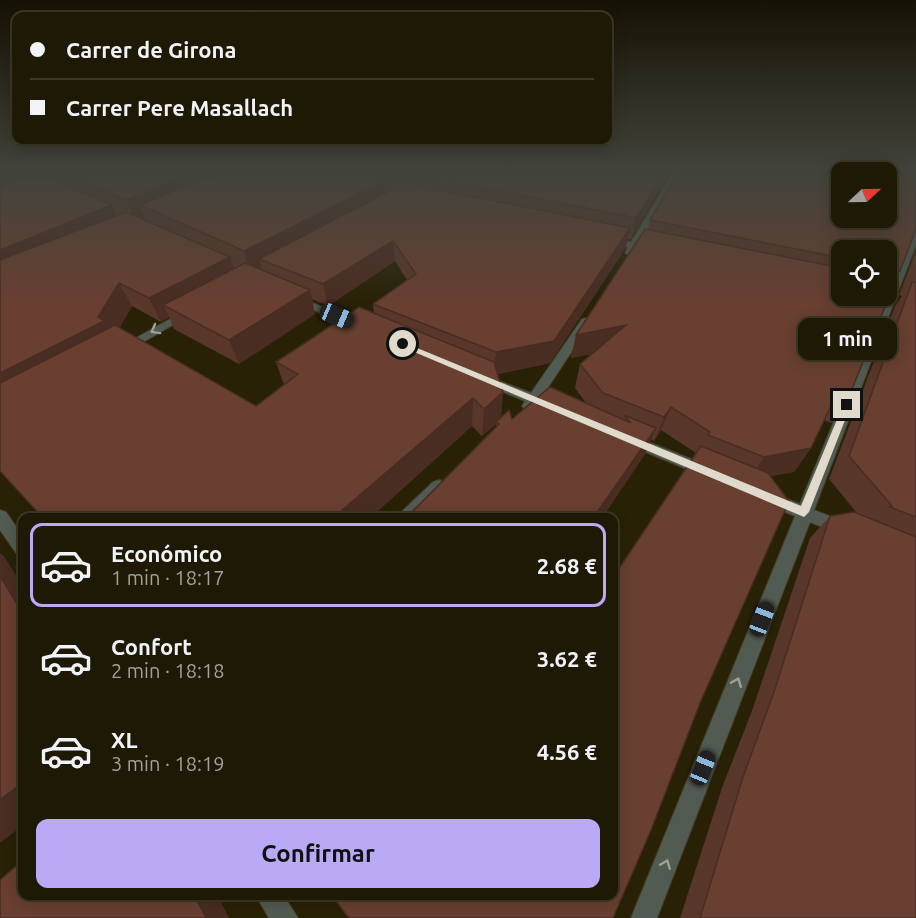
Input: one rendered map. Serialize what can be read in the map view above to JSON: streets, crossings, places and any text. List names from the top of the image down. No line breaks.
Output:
{"north":"right","page":{"banner":["Carrer de Girona","Carrer Pere Masallach"],"bubble":"1 min","list":[{"name":"Económico","note":"1 min · 18:17","value":"2.68 €"},{"name":"Confort","note":"2 min · 18:18","value":"3.62 €"},{"name":"XL","note":"3 min · 18:19","value":"4.56 €"}],"buttons":"Confirmar"}}
